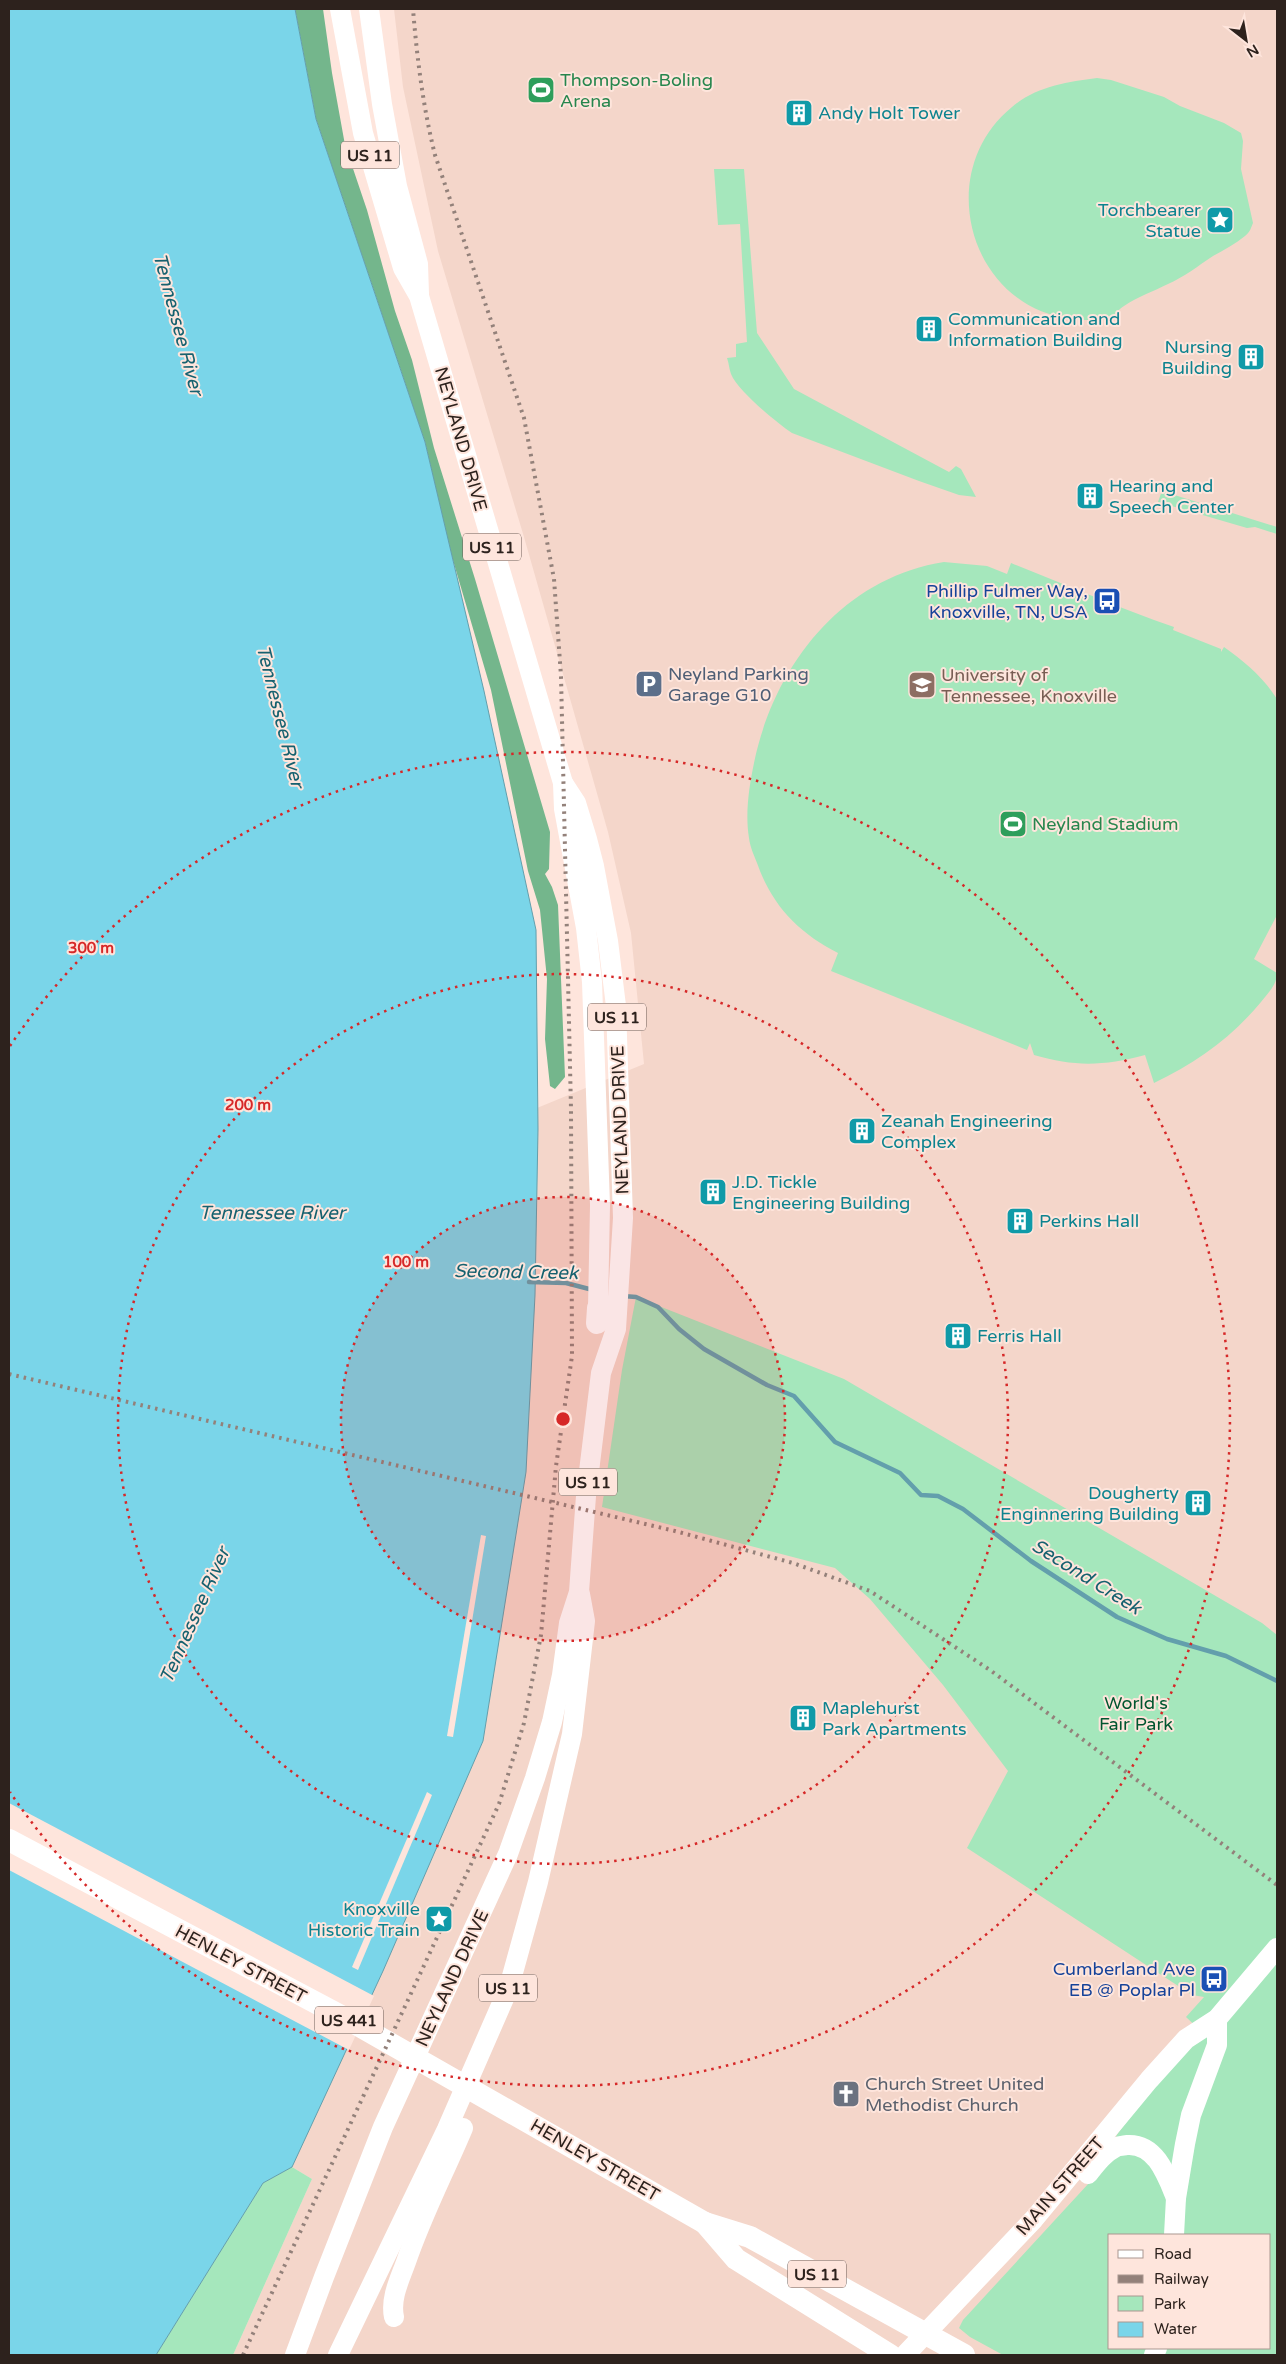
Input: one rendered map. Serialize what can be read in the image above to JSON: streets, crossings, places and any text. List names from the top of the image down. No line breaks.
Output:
{"streets":{"highway":["US 11","HENLEY STREET","US 441"],"main road":["NEYLAND DRIVE","MAIN STREET"]},"crossings":[["HENLEY STREET","MAIN STREET"]],"water":["Tennessee River","Second Creek"],"parks":["World's Fair Park"],"places":{"sports":["Thompson-Boling Arena","Neyland Stadium"],"building":["Andy Holt Tower","Communication and Information Building","Nursing Building","Hearing and Speech Center","Zeanah Engineering Complex","J.D. Tickle Engineering Building","Perkins Hall","Ferris Hall","Dougherty Enginnering Building","Maplehurst Park Apartments"],"place":["Torchbearer Statue","Knoxville Historic Train"],"bus stop":["Phillip Fulmer Way, Knoxville, TN, USA","Cumberland Ave EB @ Poplar Pl"],"parking":["Neyland Parking Garage G10"],"school or university":["University of Tennessee, Knoxville"],"church":["Church Street United Methodist Church"]},"legend":["Road","Railway","Park","Water"],"north":"bottom right","rings":["300 m","200 m","100 m"]}
